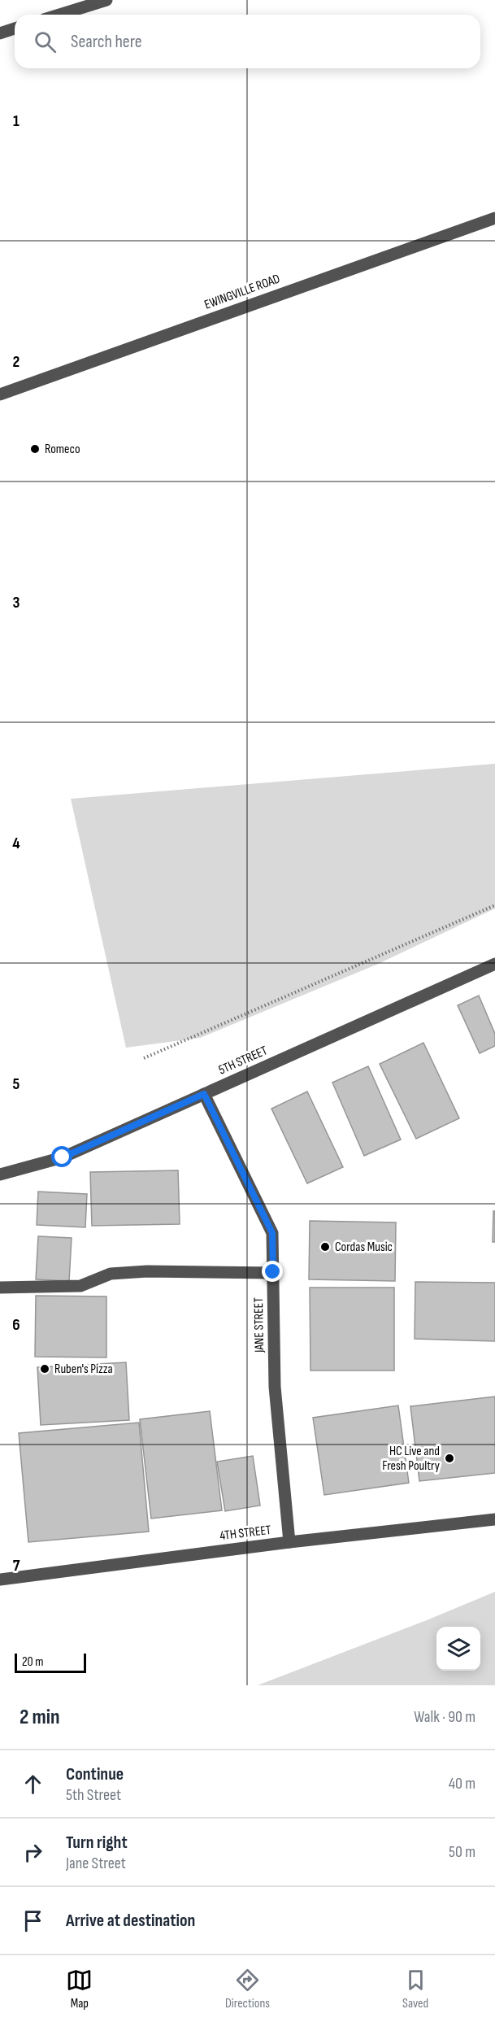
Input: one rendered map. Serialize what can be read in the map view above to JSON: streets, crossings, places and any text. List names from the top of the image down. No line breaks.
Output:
{"streets":{"street":["EWINGVILLE ROAD","5TH STREET","JANE STREET","4TH STREET"]},"crossings":[["5TH STREET","JANE STREET"],["JANE STREET","4TH STREET"]],"places":["Romeco","Cordas Music","Ruben's Pizza","HC Live and Fresh Poultry"],"scale_bar":"20 m","page":{"search":"Search here","scale":"20 m","heading":["2 min","Walk · 90 m"],"list":[["Continue","5th Street","40 m"],["Turn right","Jane Street","50 m"],"Arrive at destination"],"nav":["Map","Directions","Saved"]},"grid":{"rows":["1","2","3","4","5","6","7"]}}
